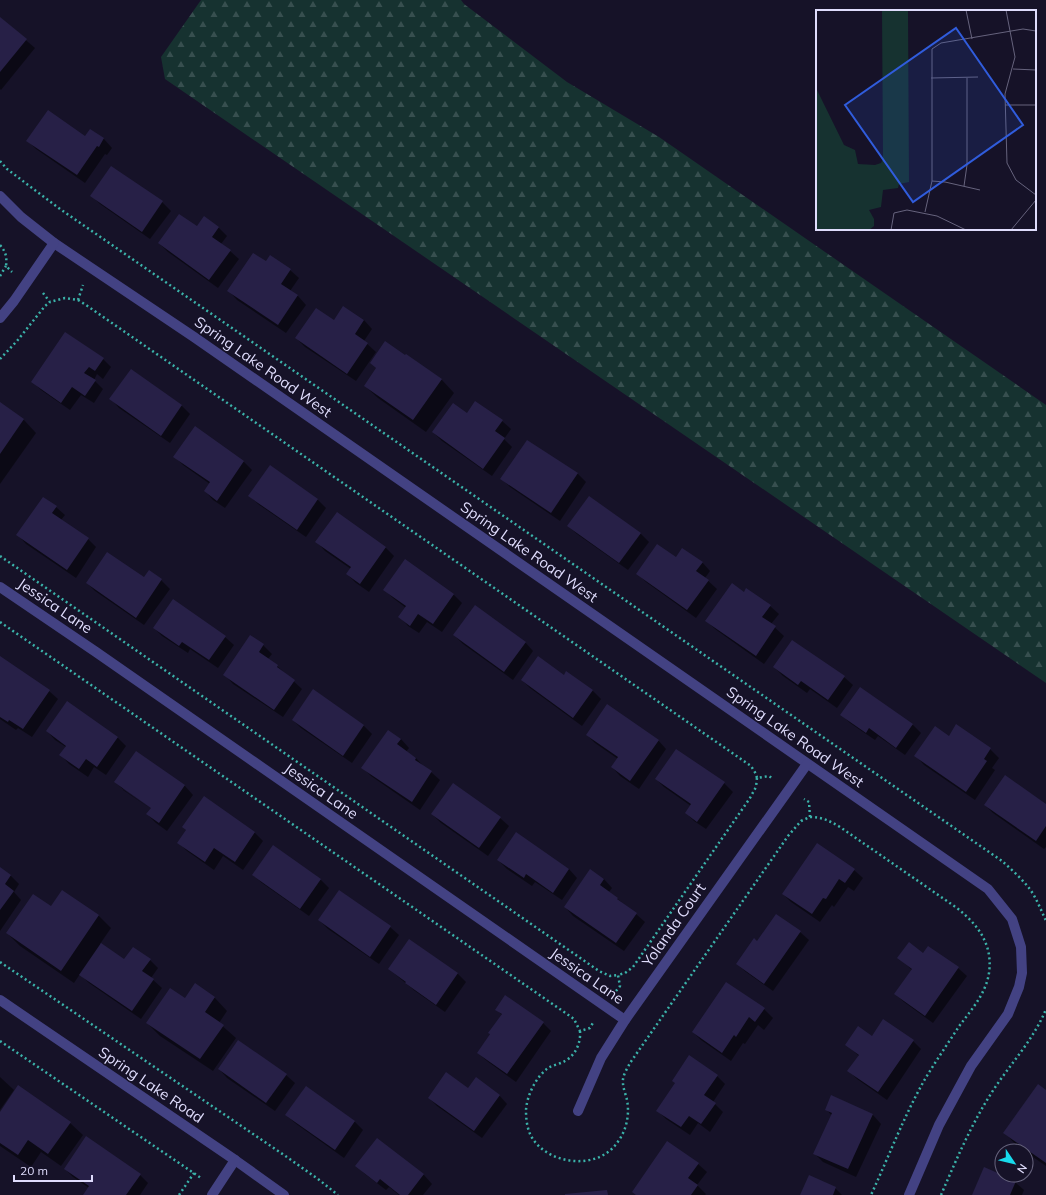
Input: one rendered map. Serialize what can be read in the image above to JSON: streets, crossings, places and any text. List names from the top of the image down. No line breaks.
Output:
{"streets":{"street":["Spring Lake Road West","Jessica Lane","Yolanda Court","Spring Lake Road"]},"crossings":[["Spring Lake Road West","Yolanda Court"],["Jessica Lane","Yolanda Court"]],"scale_bar":"20 m","north":"bottom right"}
